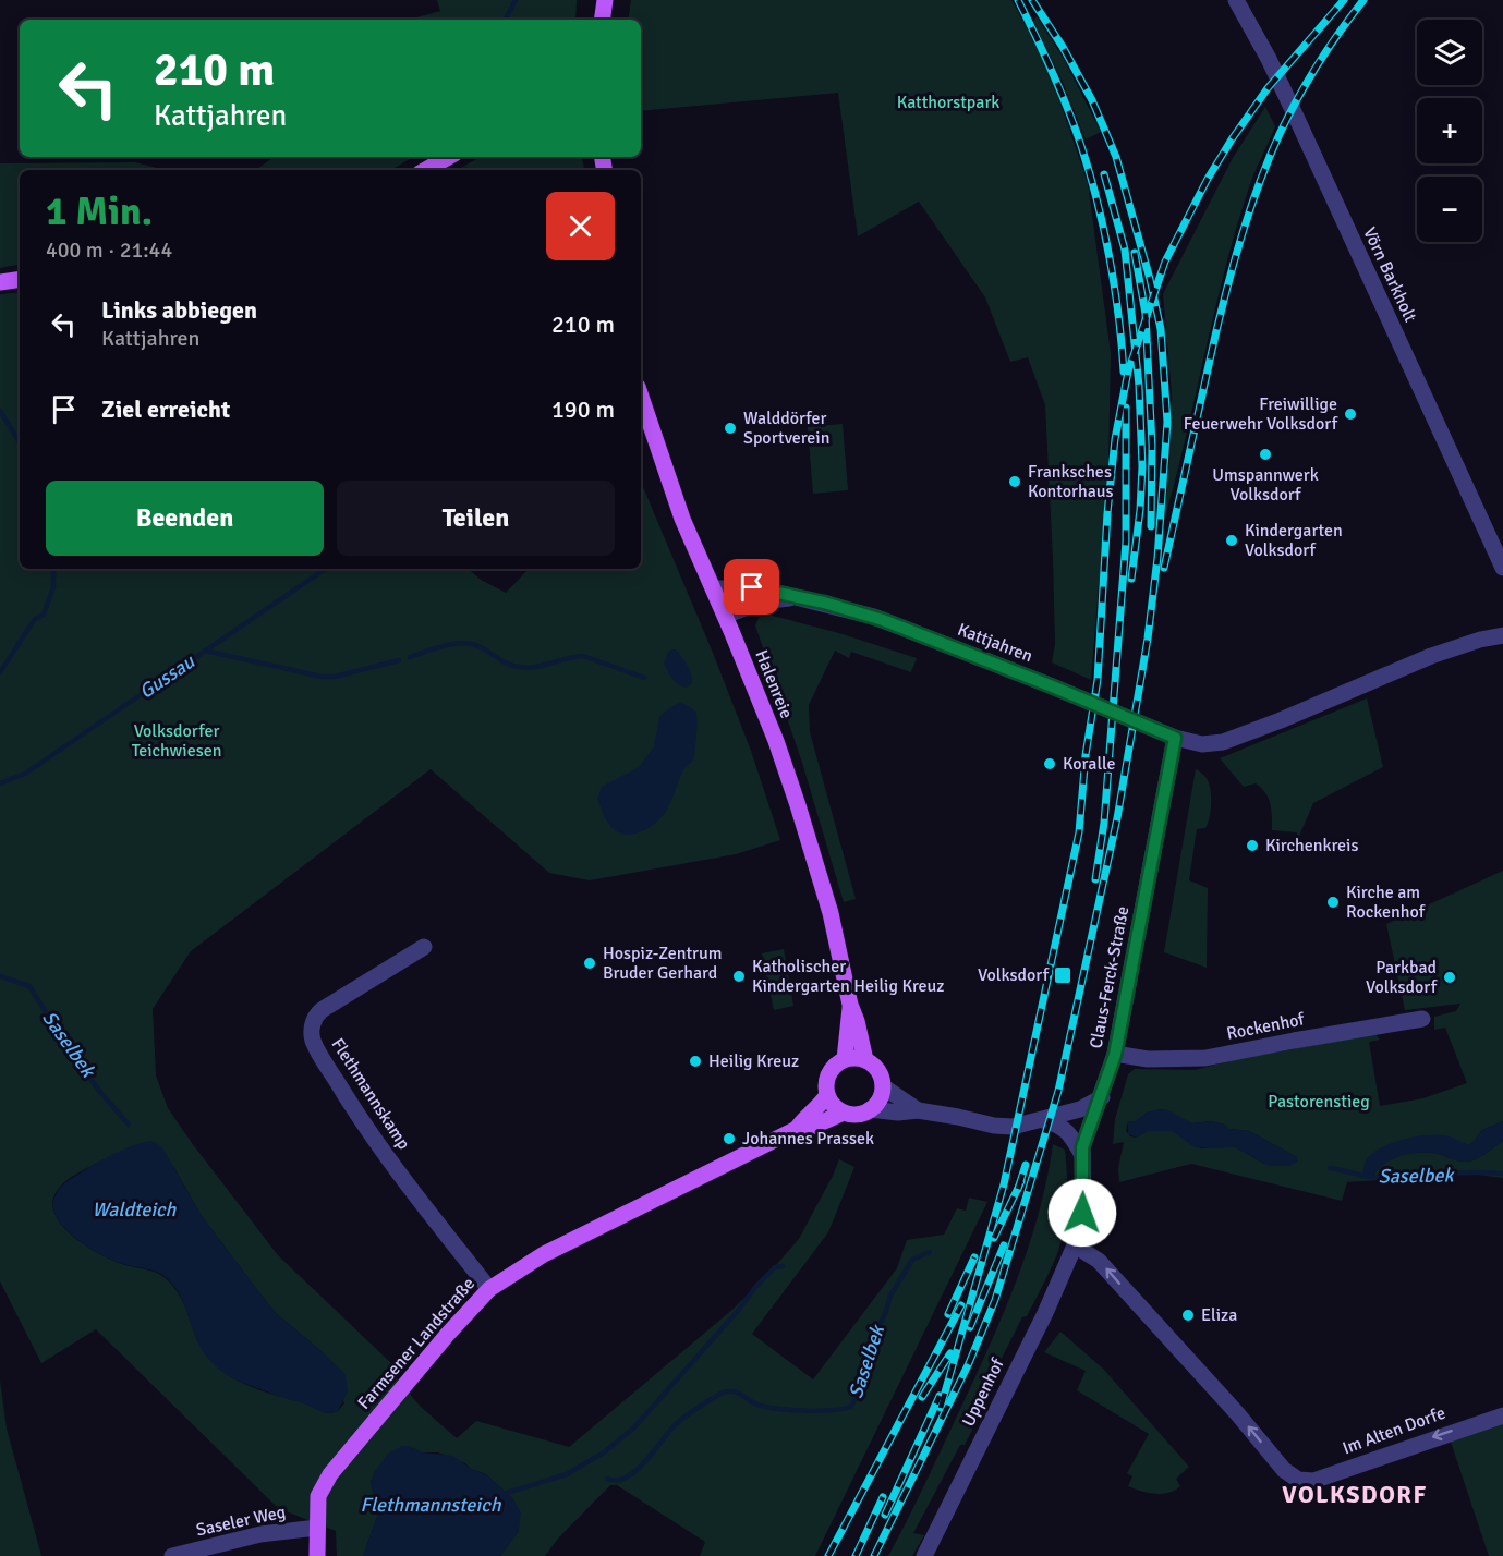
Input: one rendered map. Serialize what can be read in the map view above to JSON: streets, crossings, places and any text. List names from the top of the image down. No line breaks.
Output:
{"streets":{"main road":["Halenreie","Farmsener Landstraße"],"street":["Vörn Barkholt","Kattjahren","Claus-Ferck-Straße","Rockenhof","Flethmannskamp","Uppenhof","Im Alten Dorfe","Saseler Weg"]},"crossings":[["Kattjahren","Halenreie"],["Kattjahren","Claus-Ferck-Straße"],["Halenreie","Farmsener Landstraße"],["Claus-Ferck-Straße","Rockenhof"],["Claus-Ferck-Straße","Farmsener Landstraße"],["Claus-Ferck-Straße","Uppenhof"],["Claus-Ferck-Straße","Im Alten Dorfe"],["Flethmannskamp","Farmsener Landstraße"],["Farmsener Landstraße","Saseler Weg"],["Uppenhof","Im Alten Dorfe"]],"one_way":["Im Alten Dorfe"],"districts":["VOLKSDORF"],"water":["Gussau","Saselbek","Waldteich","Flethmannsteich"],"parks":["Katthorstpark","Volksdorfer Teichwiesen","Pastorenstieg"],"places":{"other":["Freiwillige Feuerwehr Volksdorf","Walddörfer Sportverein","Umspannwerk Volksdorf","Franksches Kontorhaus","Kindergarten Volksdorf","Koralle","Kirchenkreis","Kirche am Rockenhof","Hospiz-Zentrum Bruder Gerhard","Katholischer Kindergarten Heilig Kreuz","Parkbad Volksdorf","Heilig Kreuz","Johannes Prassek","Eliza"],"transit":["Volksdorf"]},"page":{"map_buttons":["+","−"],"turn":["210 m","Kattjahren"],"heading":["1 Min.","400 m · 21:44"],"list":[{"name":"Links abbiegen","note":"Kattjahren","value":"210 m"},{"name":"Ziel erreicht","value":"190 m"}],"buttons":["Beenden","Teilen"]}}
